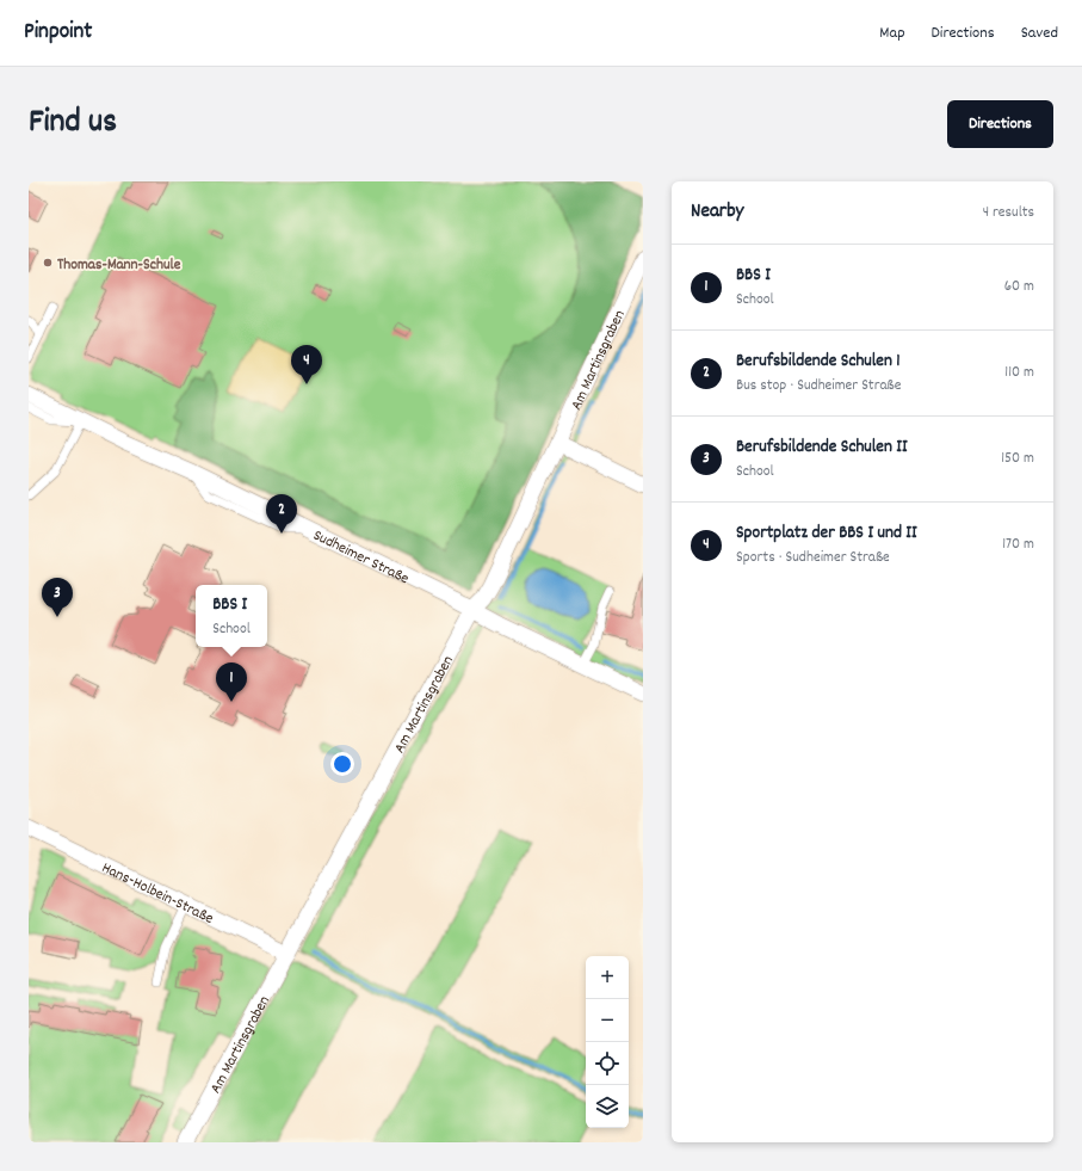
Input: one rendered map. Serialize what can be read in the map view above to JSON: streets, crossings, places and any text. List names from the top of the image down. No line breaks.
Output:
{"streets":{"street":["Am Martinsgraben","Sudheimer Straße","Hans-Holbein-Straße"]},"crossings":[["Am Martinsgraben","Sudheimer Straße"],["Am Martinsgraben","Hans-Holbein-Straße"]],"places":["Thomas-Mann-Schule"],"page":{"header":"Pinpoint","nav":["Map","Directions","Saved"],"title":"Find us","buttons":"Directions","heading":["Nearby","4 results"],"list":[{"mark":"1","name":"BBS I","note":"School","value":"60 m"},{"mark":"2","name":"Berufsbildende Schulen 1","note":"Bus stop · Sudheimer Straße","value":"110 m"},{"mark":"3","name":"Berufsbildende Schulen II","note":"School","value":"150 m"},{"mark":"4","name":"Sportplatz der BBS I und II","note":"Sports · Sudheimer Straße","value":"170 m"}],"pins":["4","2","3","1"],"popup":["BBS I","School"],"map_buttons":["+","−"]}}
